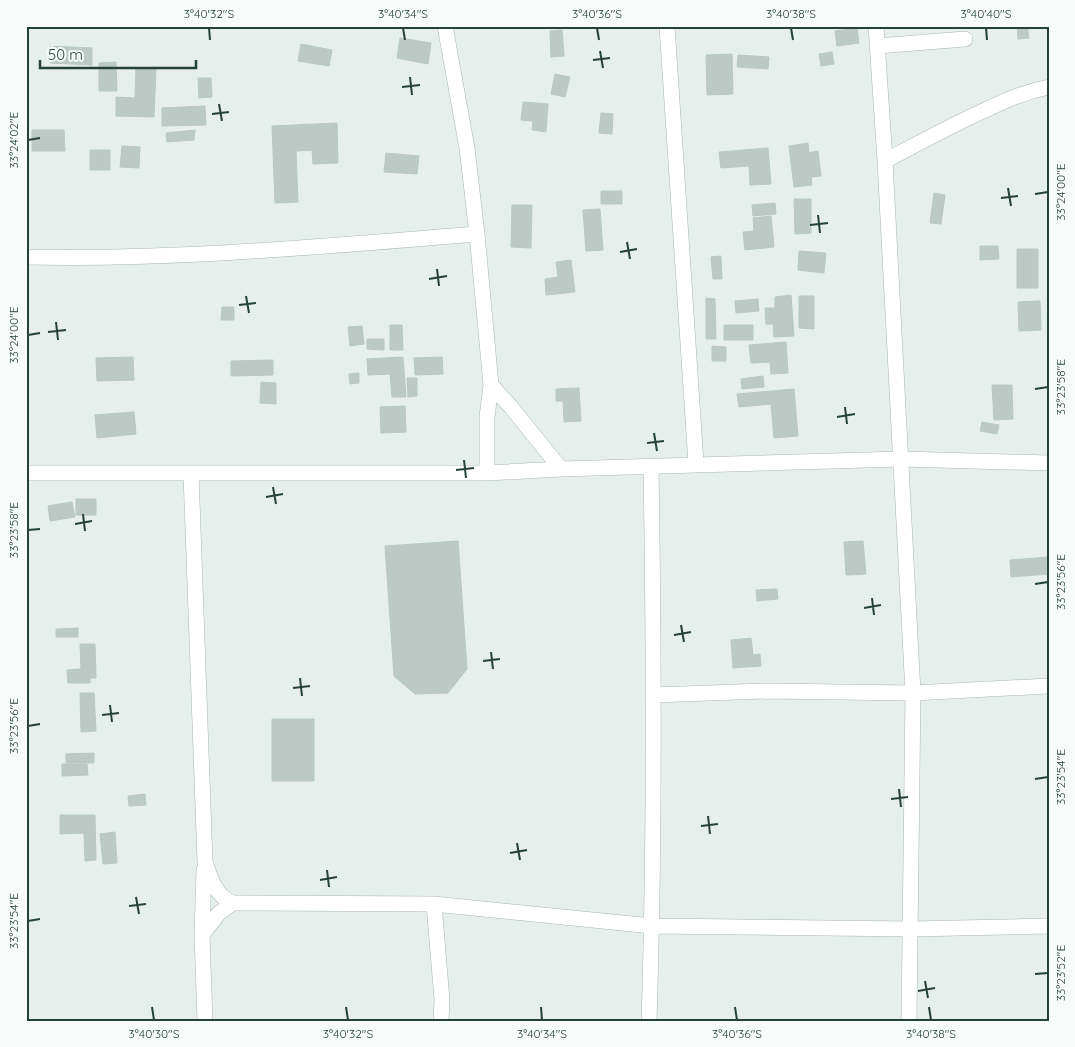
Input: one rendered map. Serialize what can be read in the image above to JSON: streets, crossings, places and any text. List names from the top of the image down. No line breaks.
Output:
{"scale_bar":"50 m","coordinates":["3°40'32\"S","3°40'34\"S","3°40'36\"S","3°40'38\"S","3°40'40\"S","33°24'02\"E","33°24'00\"E","33°23'58\"E","33°23'56\"E","33°23'54\"E","33°23'52\"E","3°40'30\"S"]}
